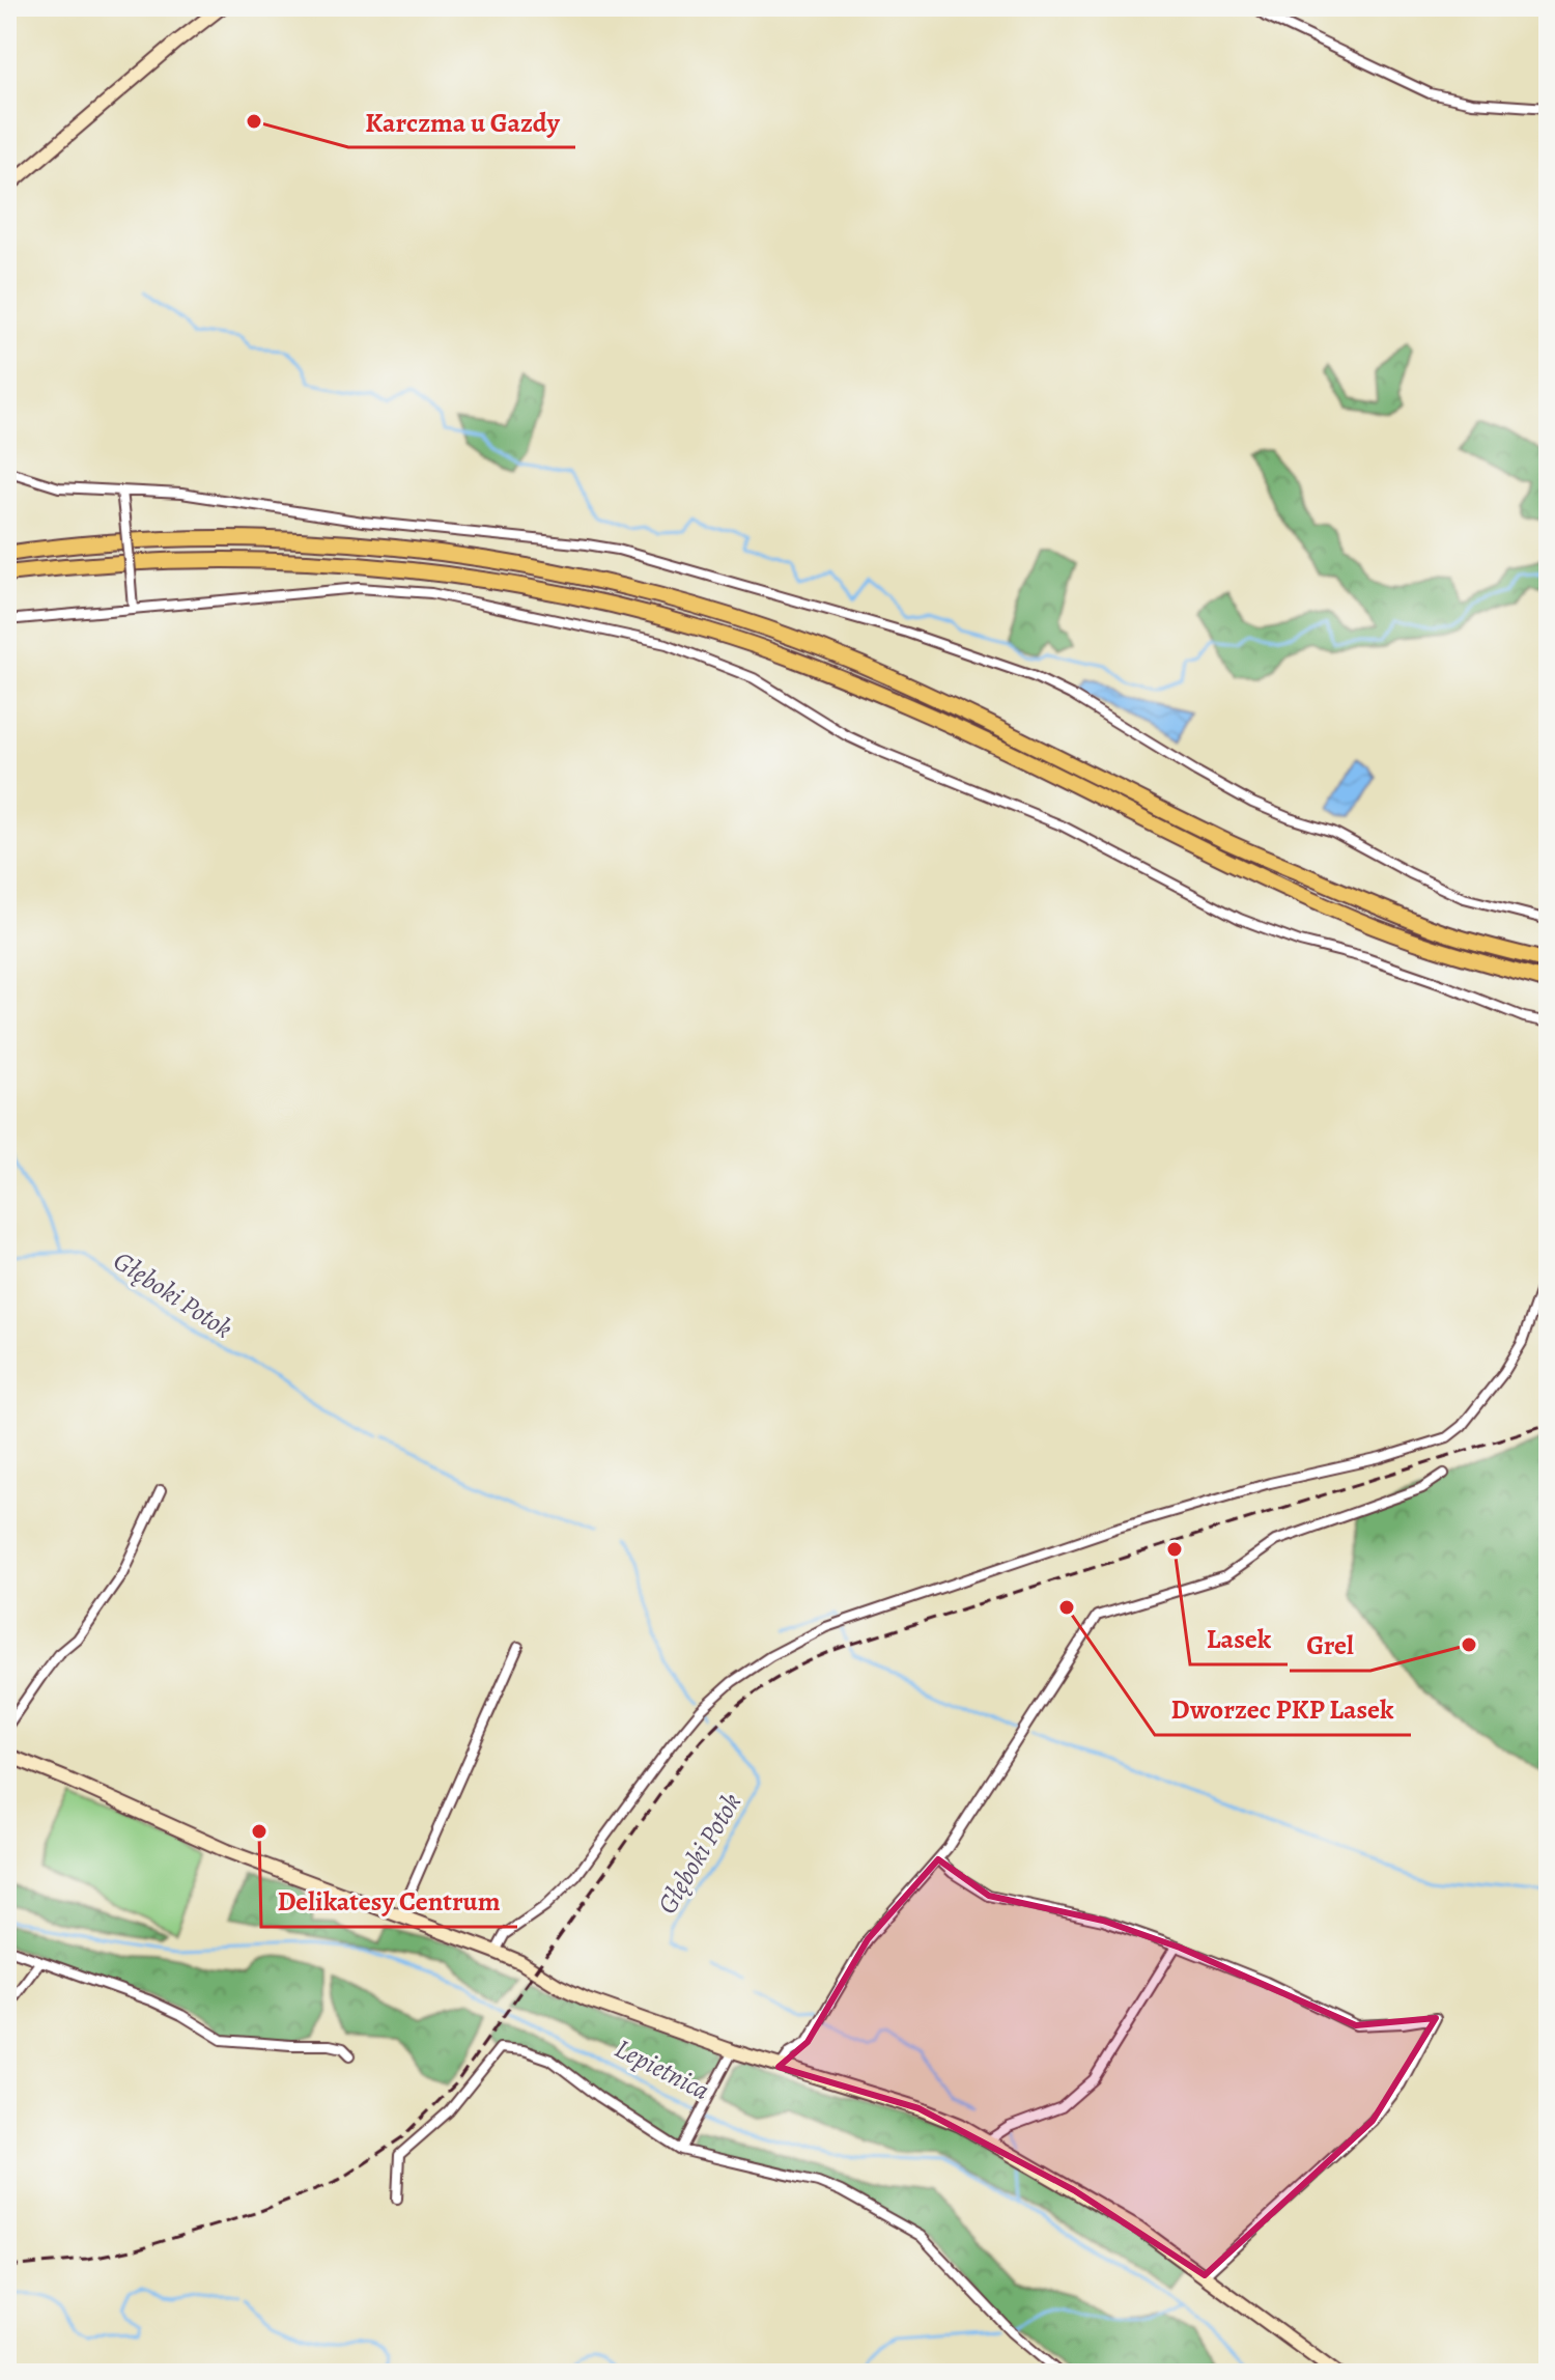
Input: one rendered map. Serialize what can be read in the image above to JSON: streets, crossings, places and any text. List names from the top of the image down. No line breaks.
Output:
{"water":["Głęboki Potok","Lepietnica"],"places":["Karczma u Gazdy","Lasek","Dworzec PKP Lasek","Grel","Delikatesy Centrum"]}
